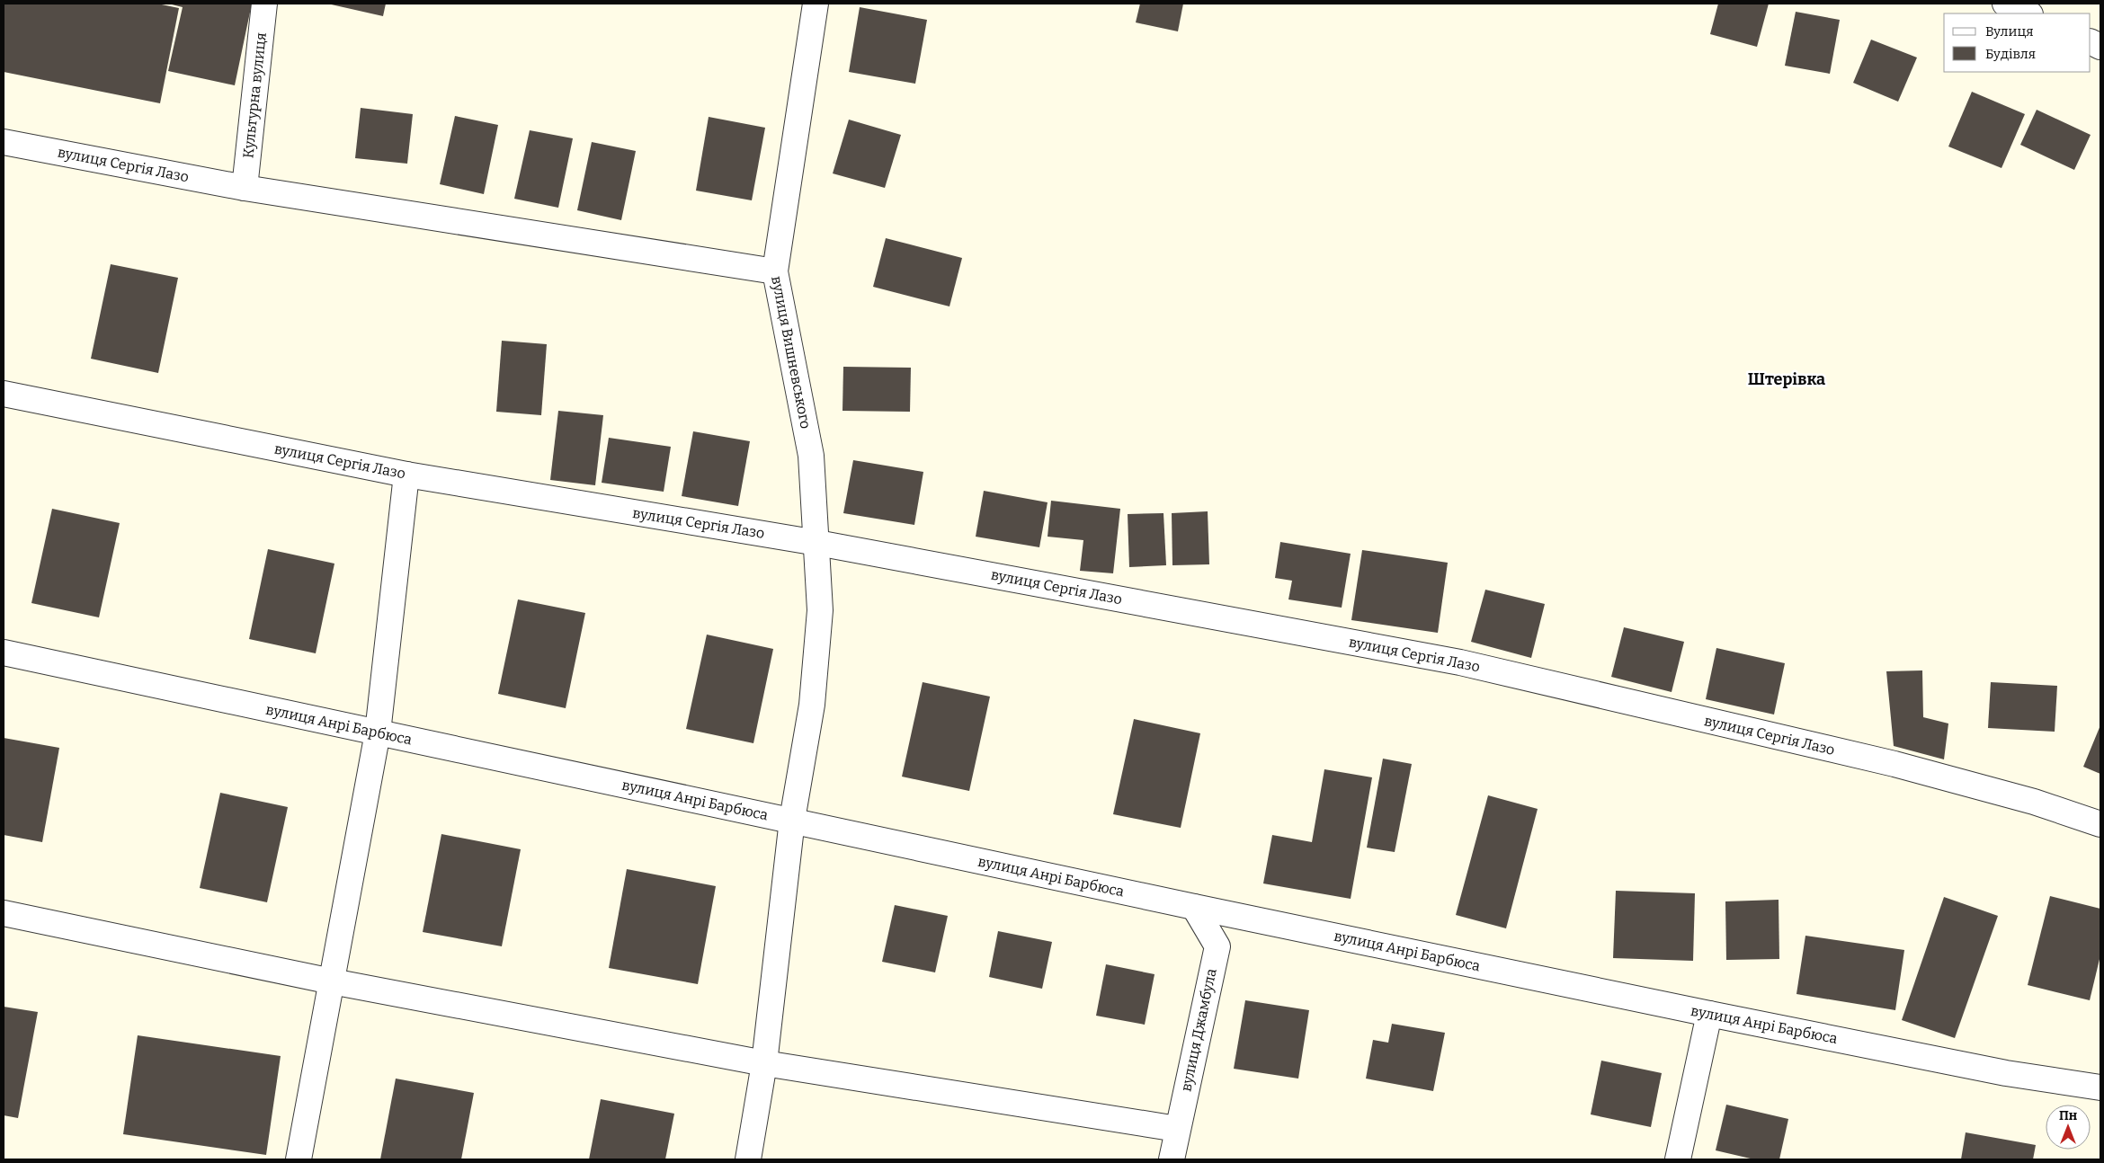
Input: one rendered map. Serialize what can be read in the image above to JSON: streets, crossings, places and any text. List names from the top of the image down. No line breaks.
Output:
{"streets":{"street":["Культурна вулиця","вулиця Сергія Лазо","вулиця Вишневського","вулиця Анрі Барбюса","вулиця Джамбула"]},"crossings":[["Культурна вулиця","вулиця Сергія Лазо"],["вулиця Сергія Лазо","вулиця Вишневського"],["вулиця Вишневського","вулиця Анрі Барбюса"],["вулиця Анрі Барбюса","вулиця Джамбула"]],"districts":["Штерiвка"],"legend":["Вулиця","Будівля"],"north":"top"}
